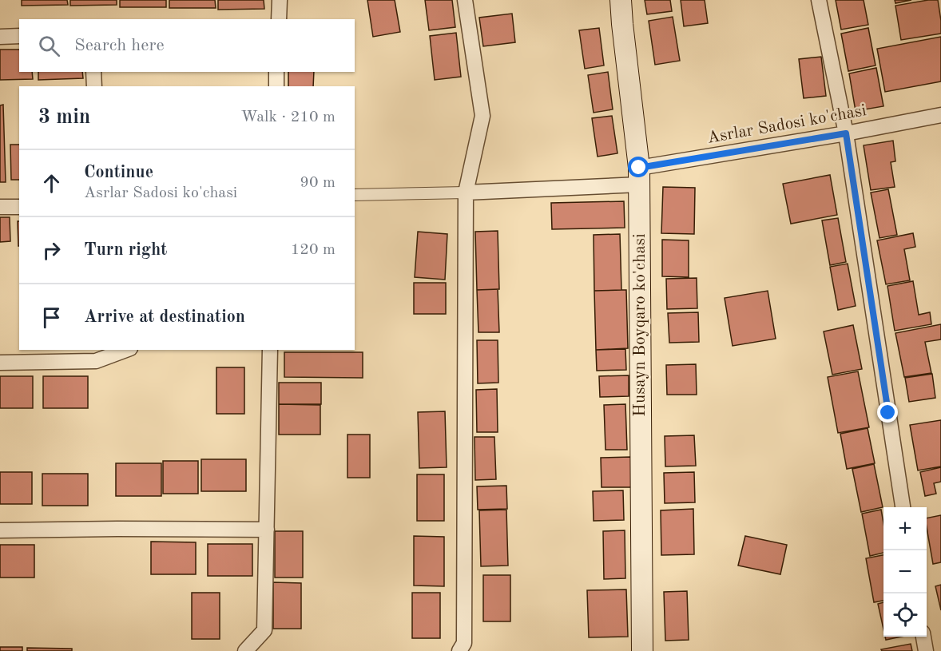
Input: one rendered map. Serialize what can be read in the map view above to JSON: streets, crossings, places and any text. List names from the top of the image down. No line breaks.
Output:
{"streets":{"main road":["Husayn Boyqaro ko'chasi"],"street":["Asrlar Sadosi ko'chasi"]},"crossings":[["Asrlar Sadosi ko'chasi","Husayn Boyqaro ko'chasi"]],"page":{"search":"Search here","heading":["3 min","Walk · 210 m"],"list":[["Continue","Asrlar Sadosi ko'chasi","90 m"],["Turn right","120 m"],"Arrive at destination"],"map_buttons":["+","−"]}}
